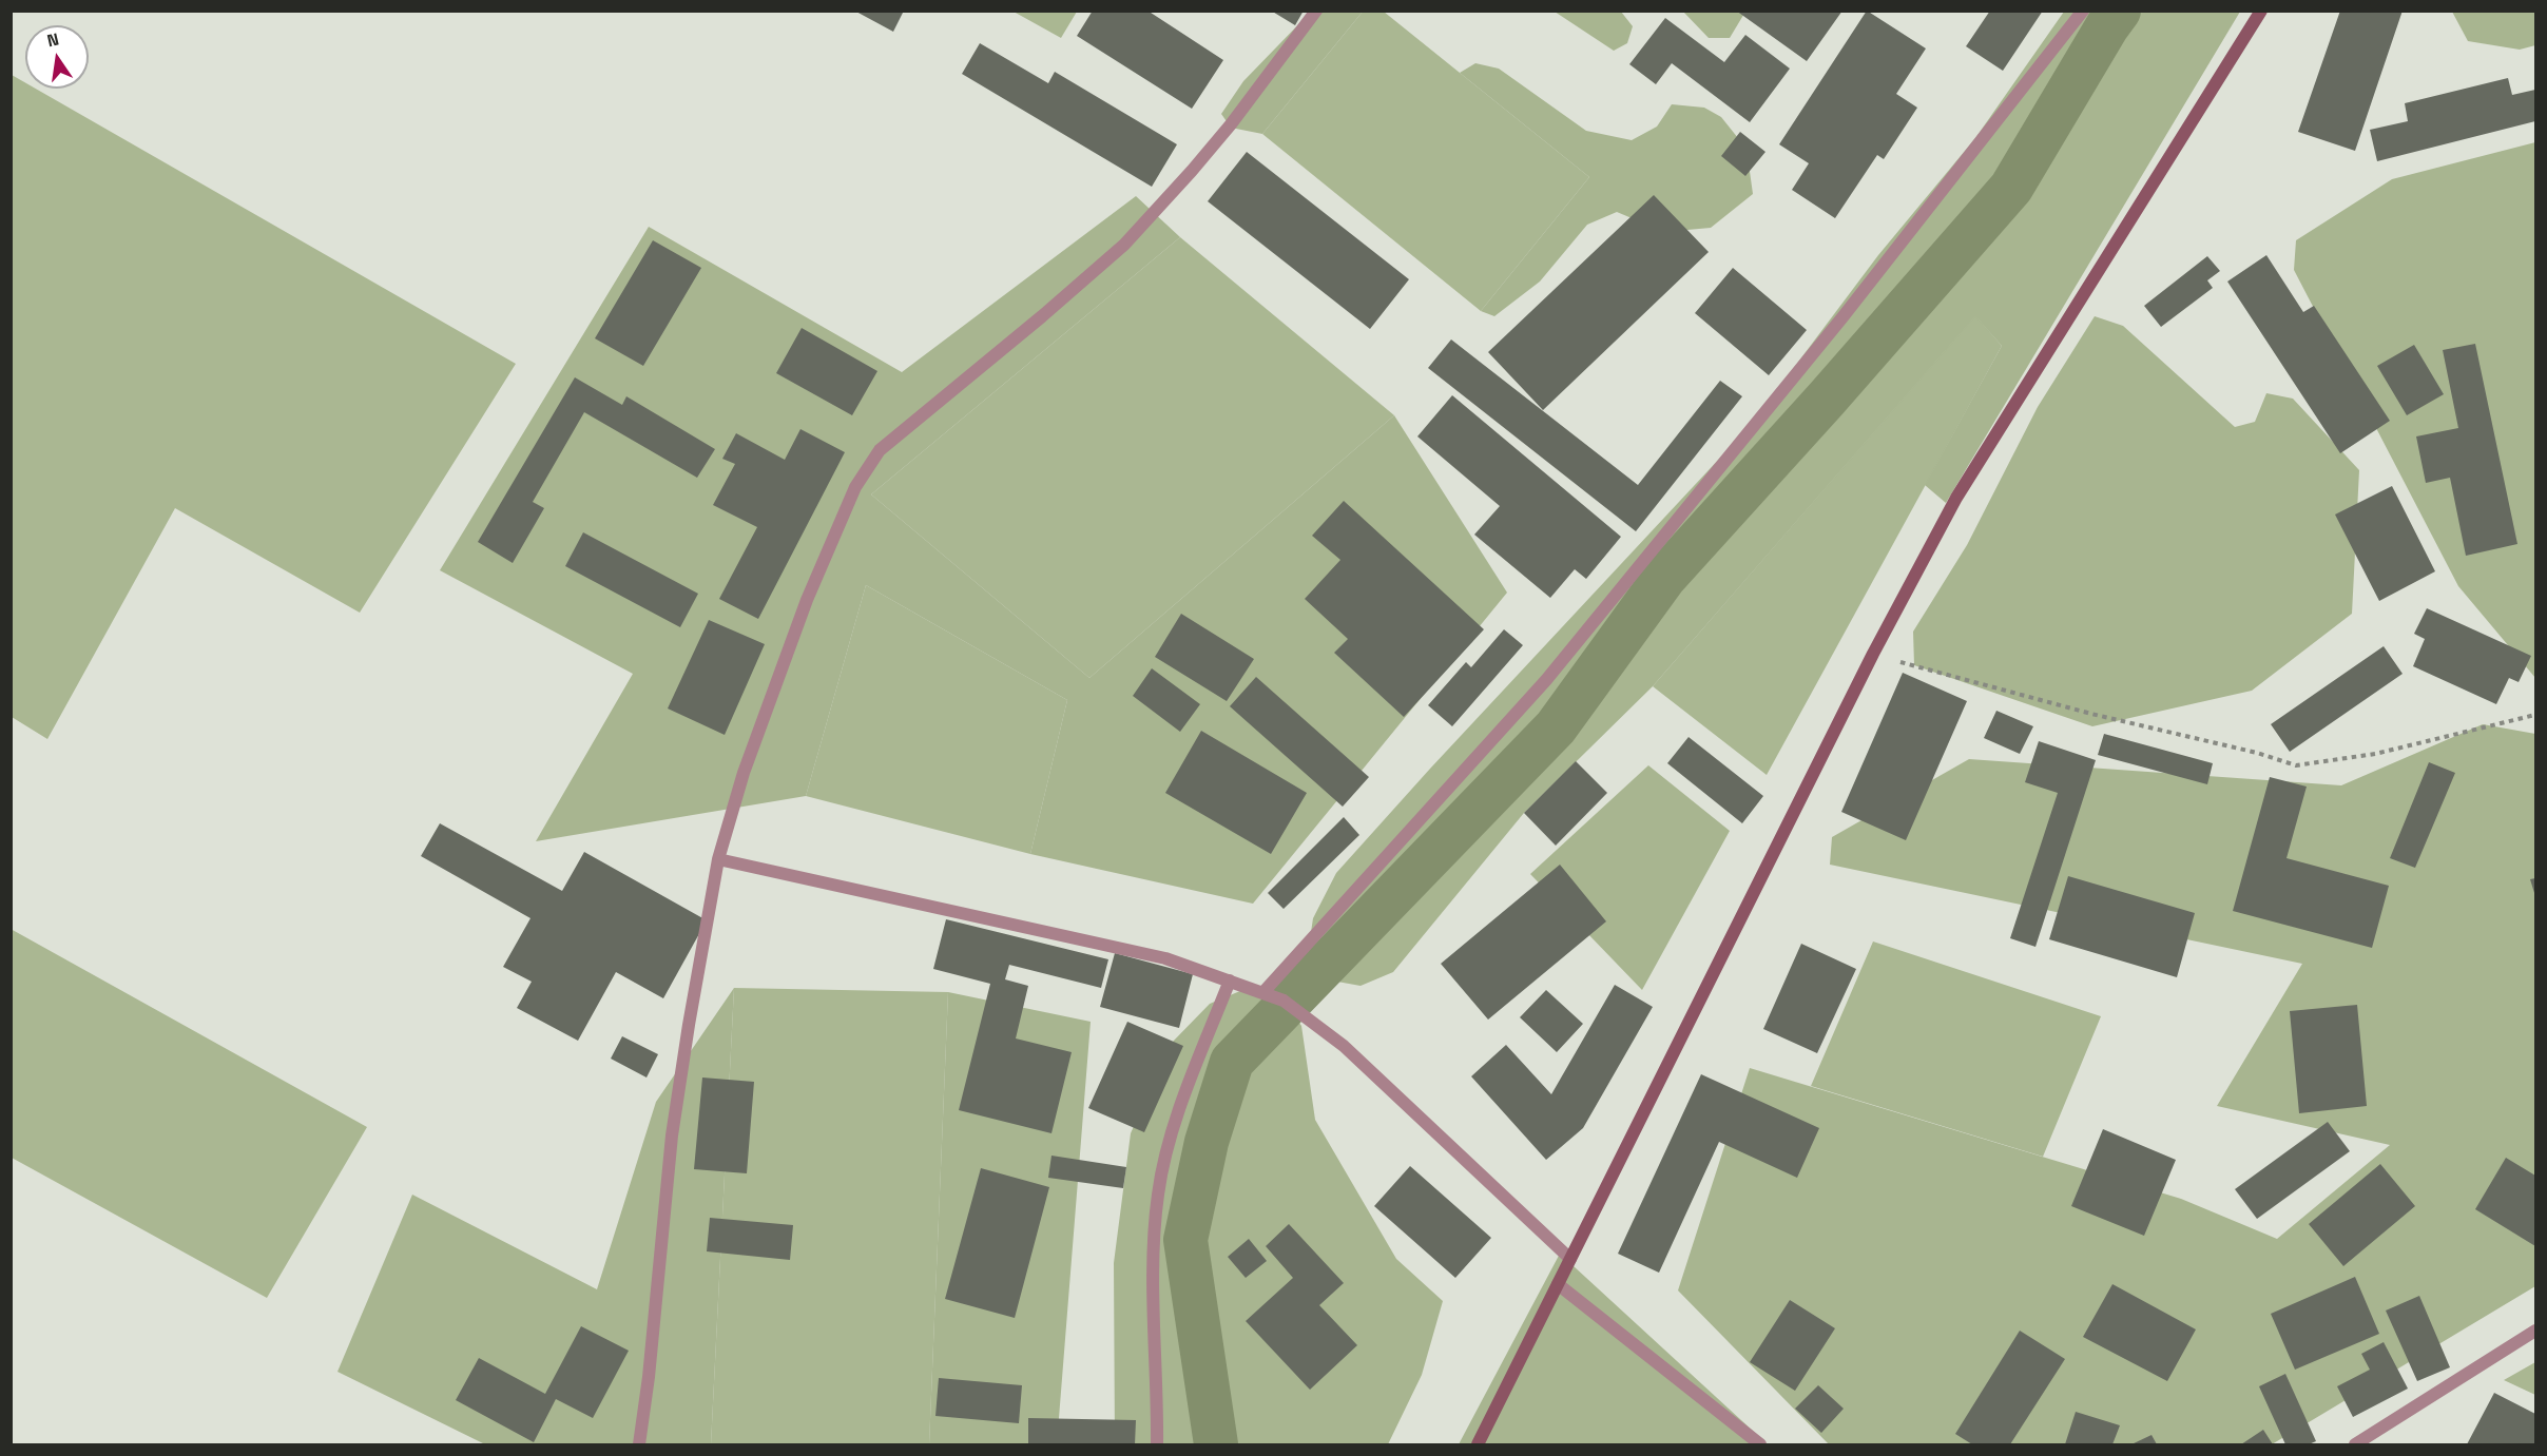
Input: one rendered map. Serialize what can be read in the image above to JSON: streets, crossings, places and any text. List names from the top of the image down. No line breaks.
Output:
{"north":"top"}
